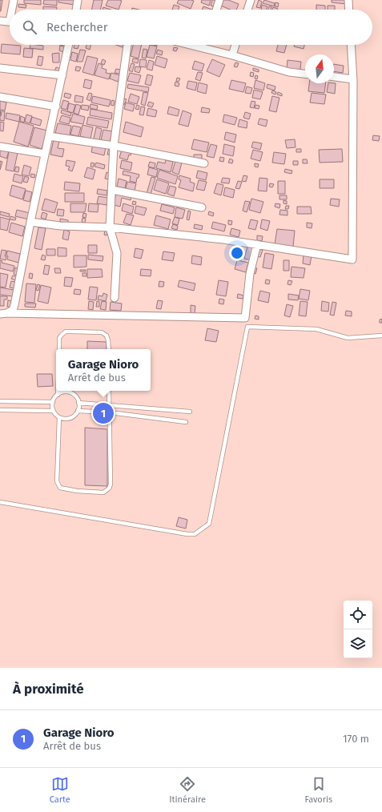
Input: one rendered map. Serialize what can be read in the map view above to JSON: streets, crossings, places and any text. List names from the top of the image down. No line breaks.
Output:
{"north":"top","page":{"search":"Rechercher","popup":["Garage Nioro","Arrêt de bus"],"pins":"1","heading":"À proximité","list":[{"mark":"1","name":"Garage Nioro","note":"Arrêt de bus","value":"170 m"}],"nav":["Carte","Itinéraire","Favoris"]}}
